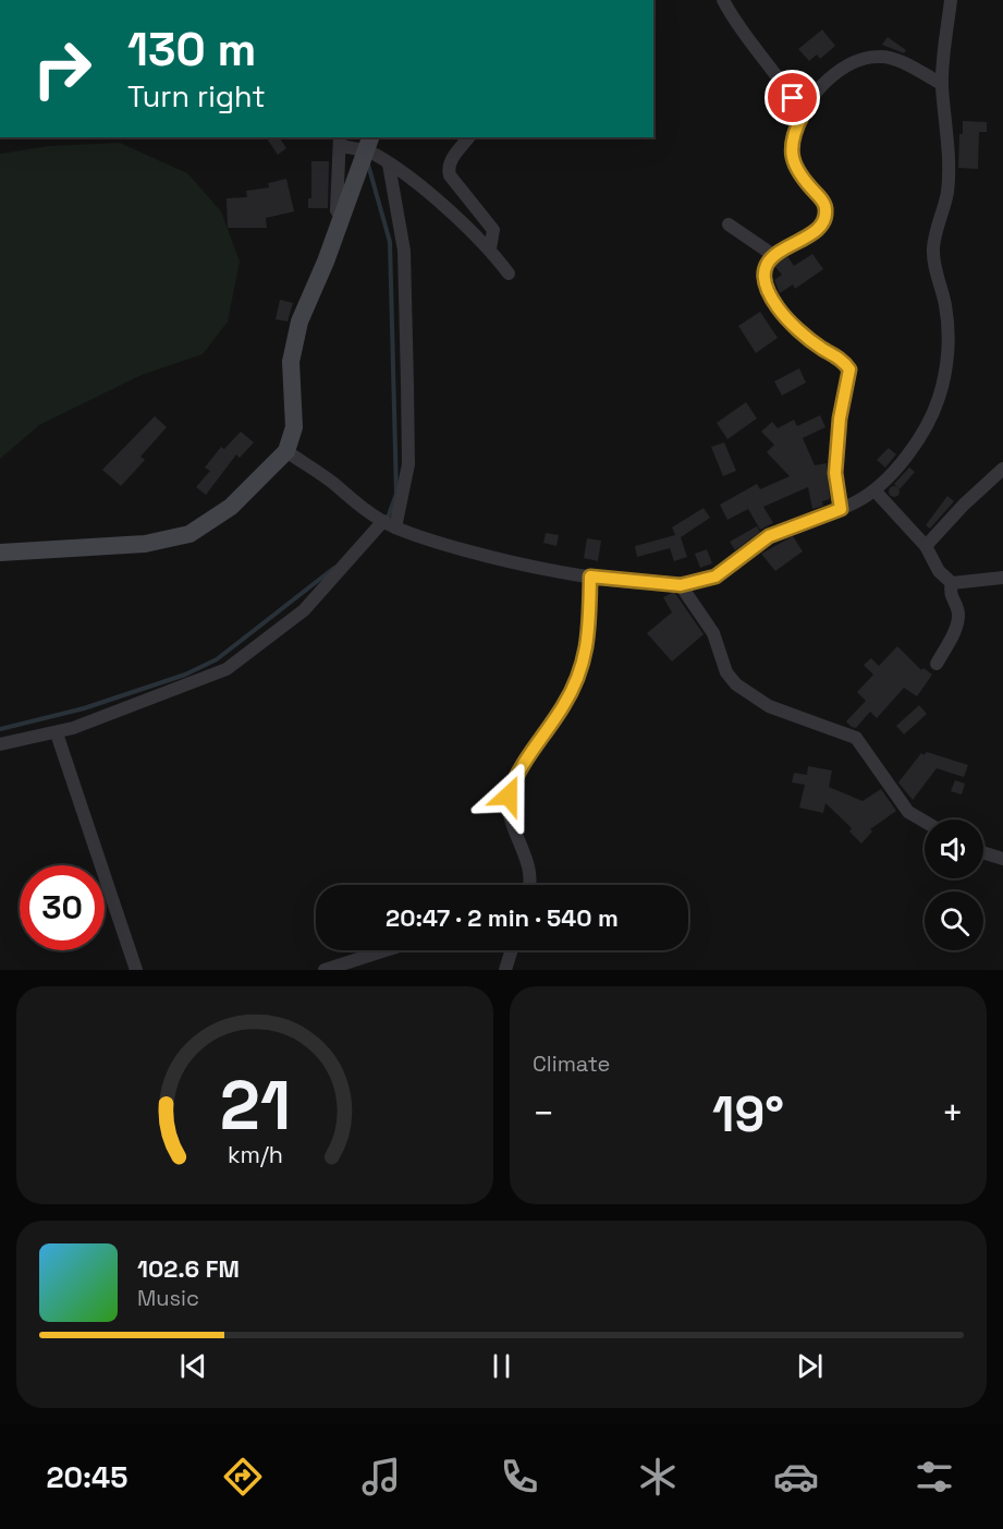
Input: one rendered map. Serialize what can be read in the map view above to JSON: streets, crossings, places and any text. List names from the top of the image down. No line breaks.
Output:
{"page":{"turn":["130 m","Turn right"],"limit":"30","trip":"20:47 · 2 min · 540 m","tile":"Climate","heat":["−","19°","+"],"song":["102.6 FM","Music"],"tabs":"20:45","gauge":["21","km/h"]}}
